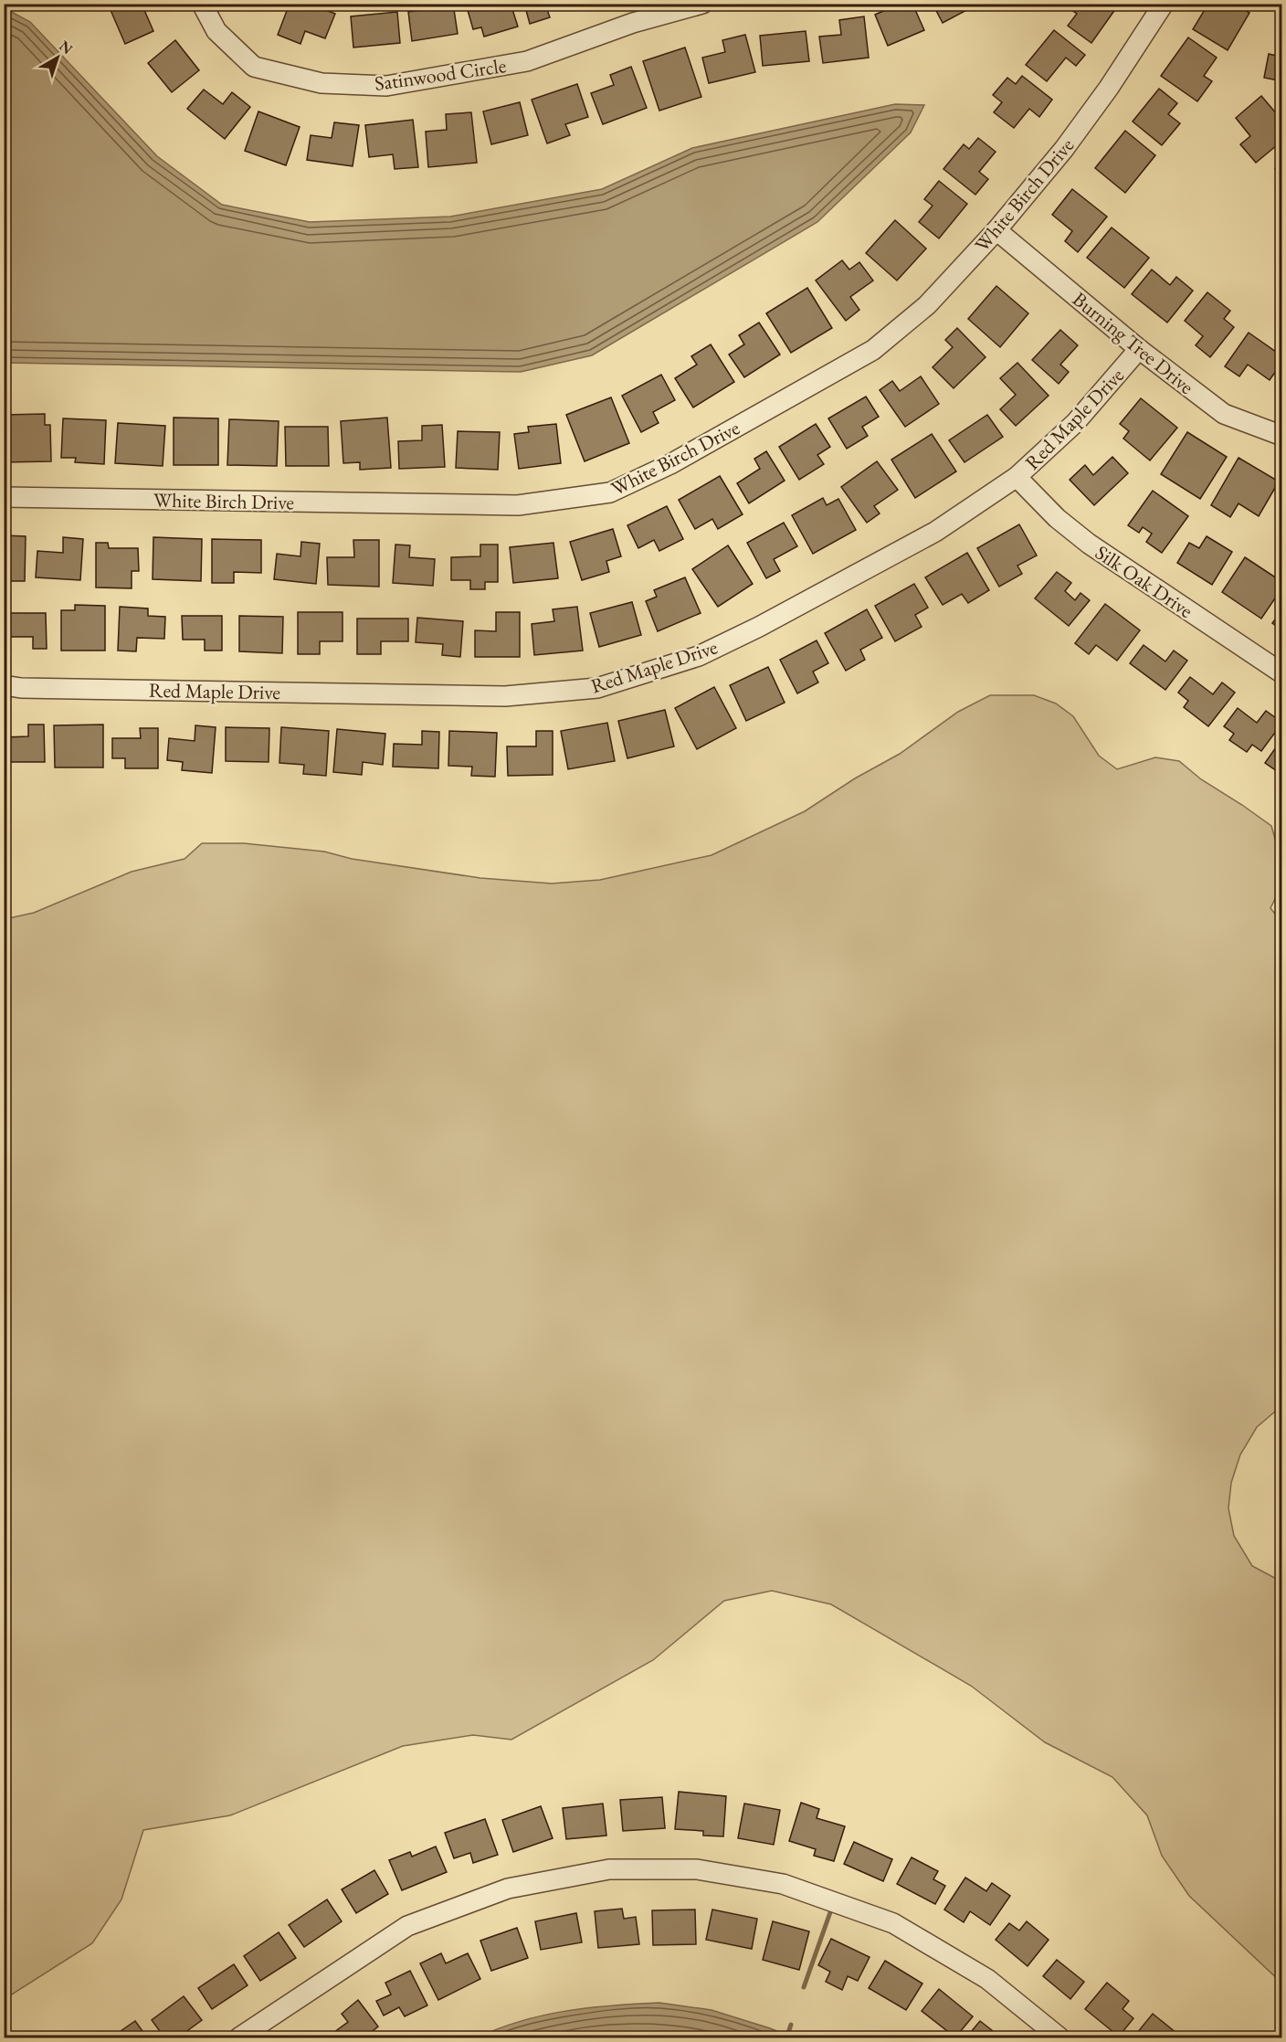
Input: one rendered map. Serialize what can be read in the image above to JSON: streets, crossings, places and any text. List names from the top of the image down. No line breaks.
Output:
{"streets":{"street":["Satinwood Circle","White Birch Drive","Burning Tree Drive","Red Maple Drive","Silk Oak Drive"]},"crossings":[["White Birch Drive","Burning Tree Drive"],["Burning Tree Drive","Red Maple Drive"],["Red Maple Drive","Silk Oak Drive"]],"north":"top right"}
